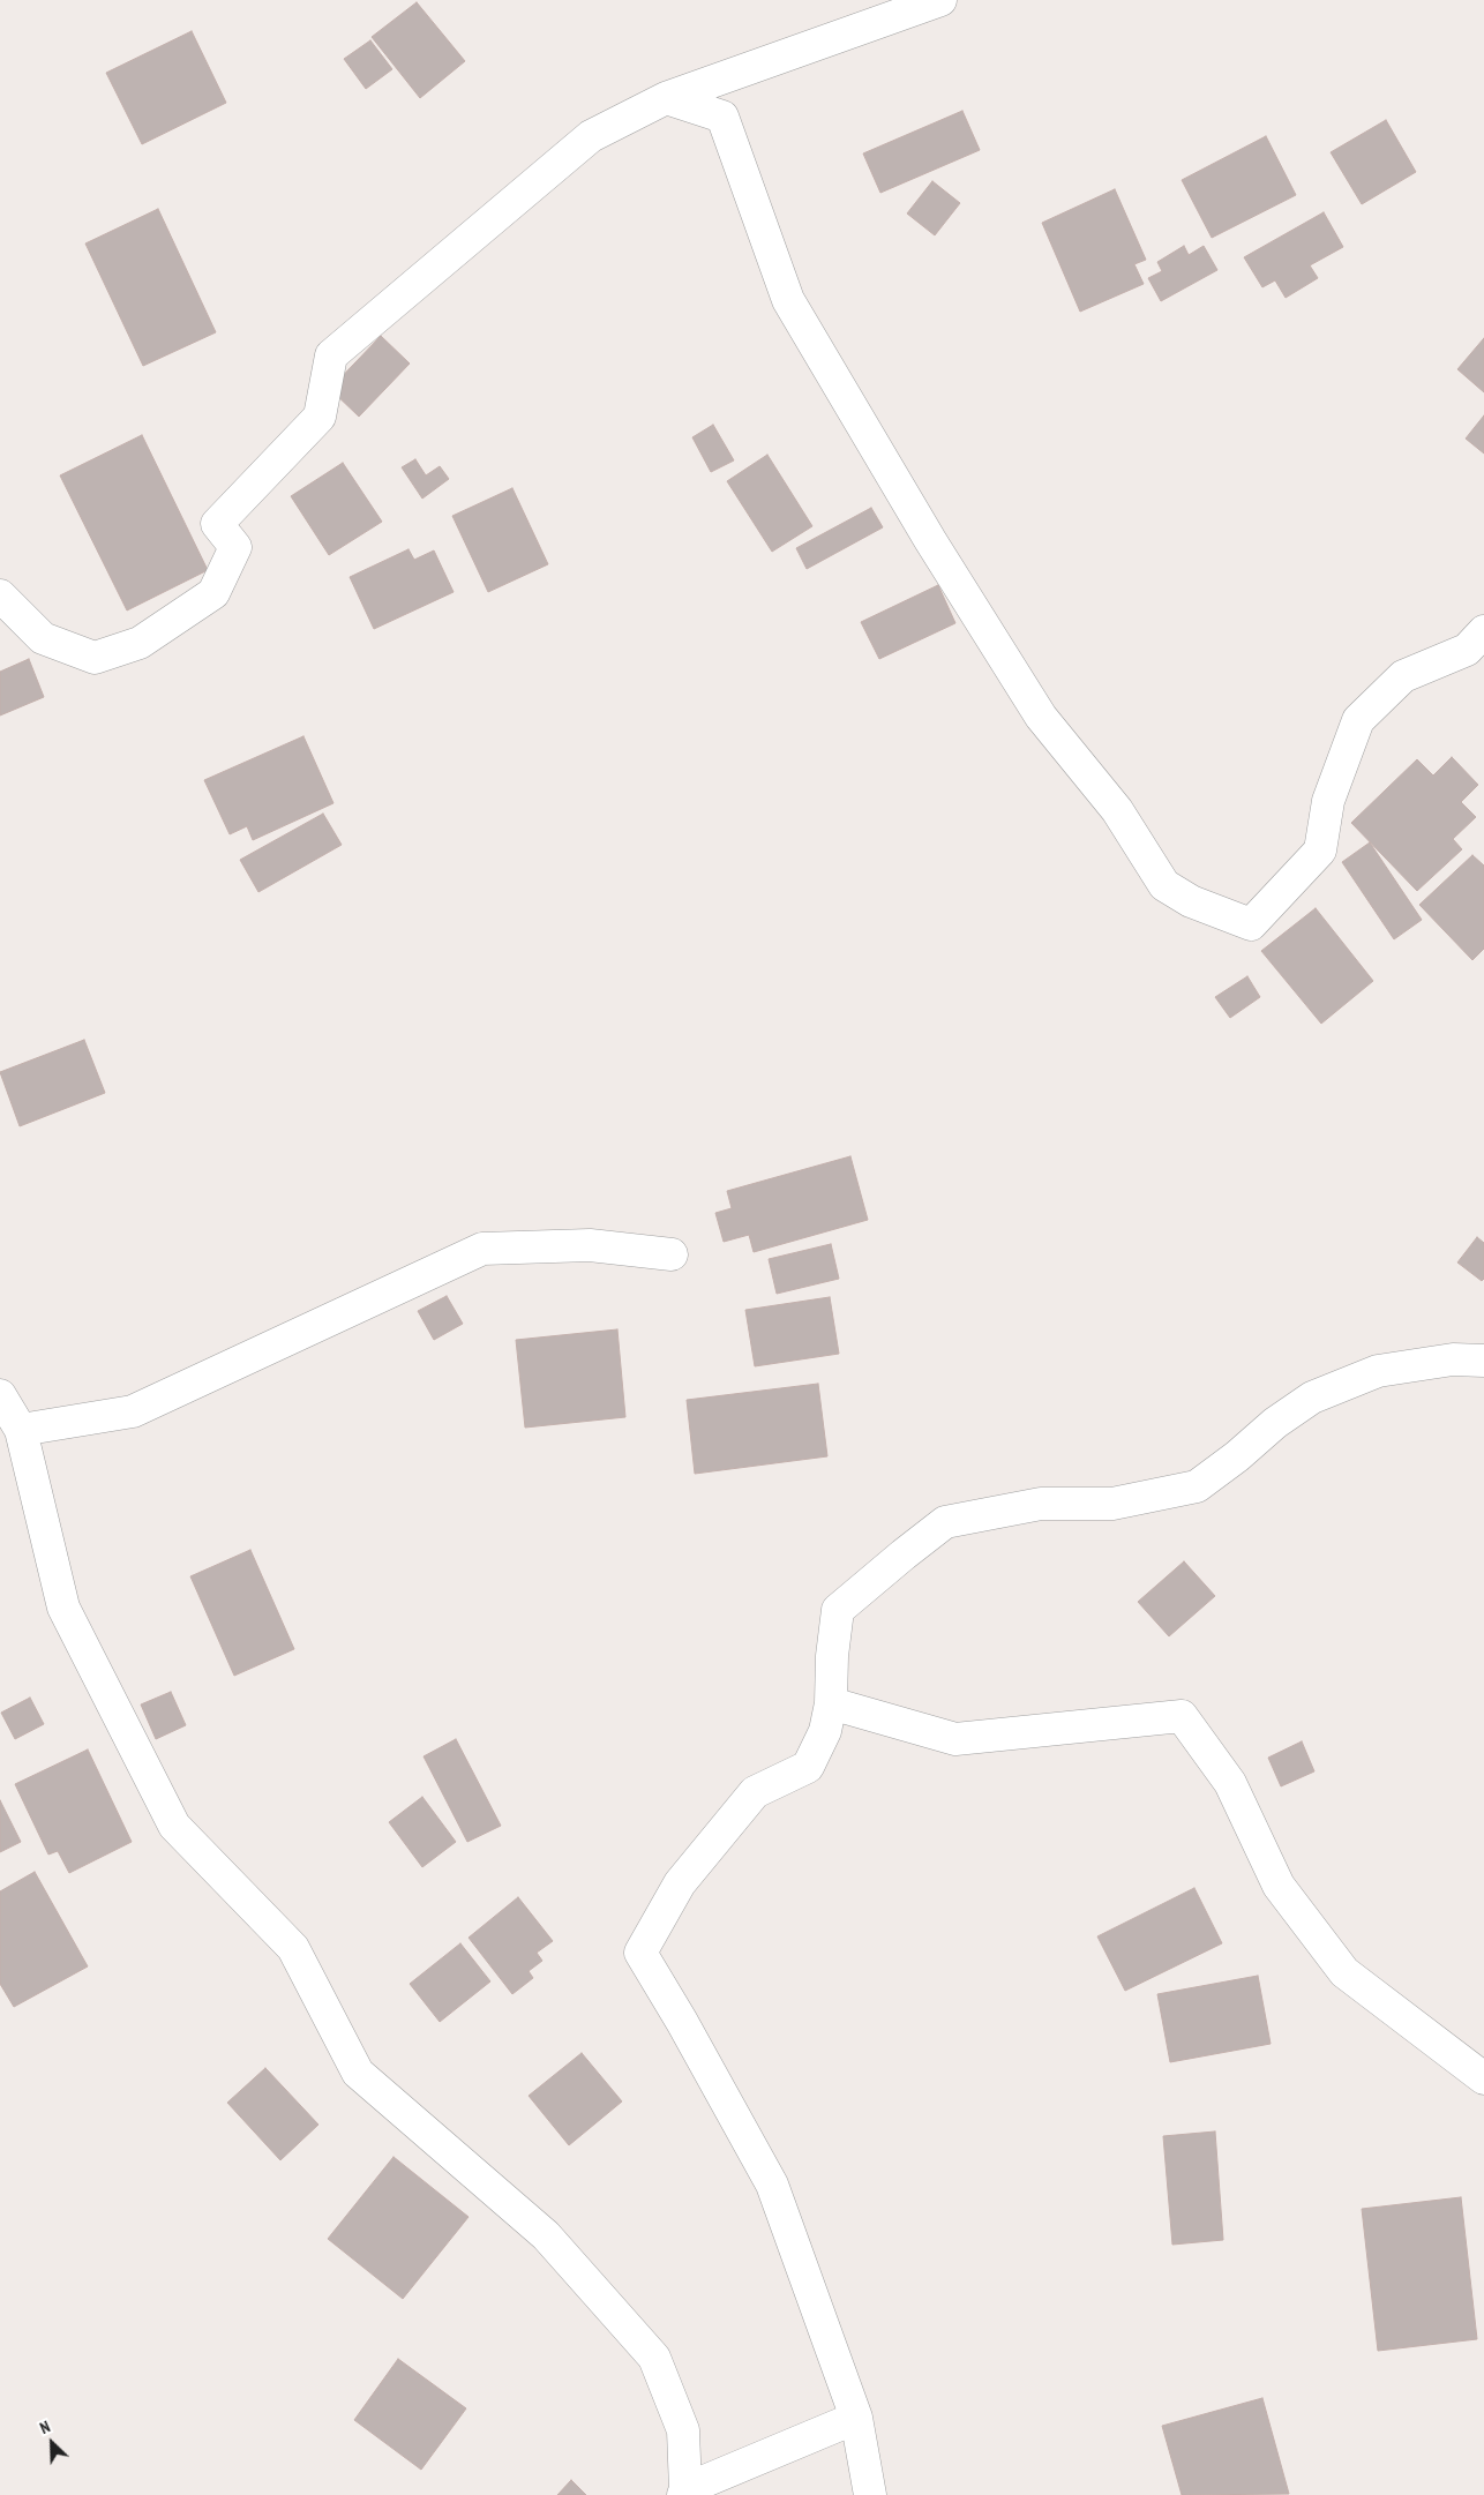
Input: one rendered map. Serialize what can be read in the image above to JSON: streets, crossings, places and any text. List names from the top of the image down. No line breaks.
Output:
{"north":"top left"}
